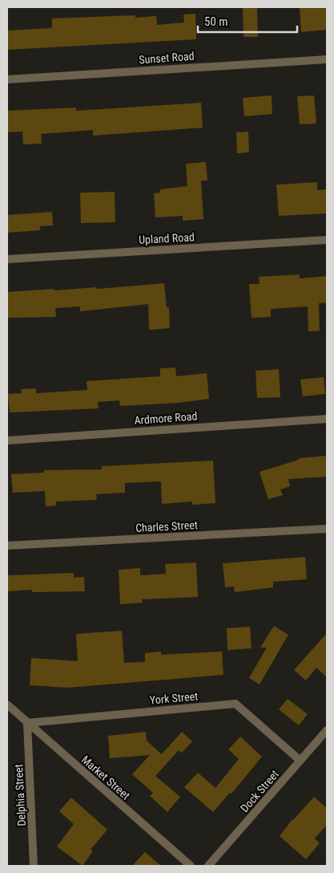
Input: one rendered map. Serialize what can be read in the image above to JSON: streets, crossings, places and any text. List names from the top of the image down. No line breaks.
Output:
{"streets":{"street":["Sunset Road","Upland Road","Ardmore Road","Charles Street","York Street","Market Street","Dock Street","Delphia Street"]},"crossings":[["York Street","Market Street"],["York Street","Dock Street"],["York Street","Delphia Street"],["Market Street","Delphia Street"]],"scale_bar":"50 m"}
